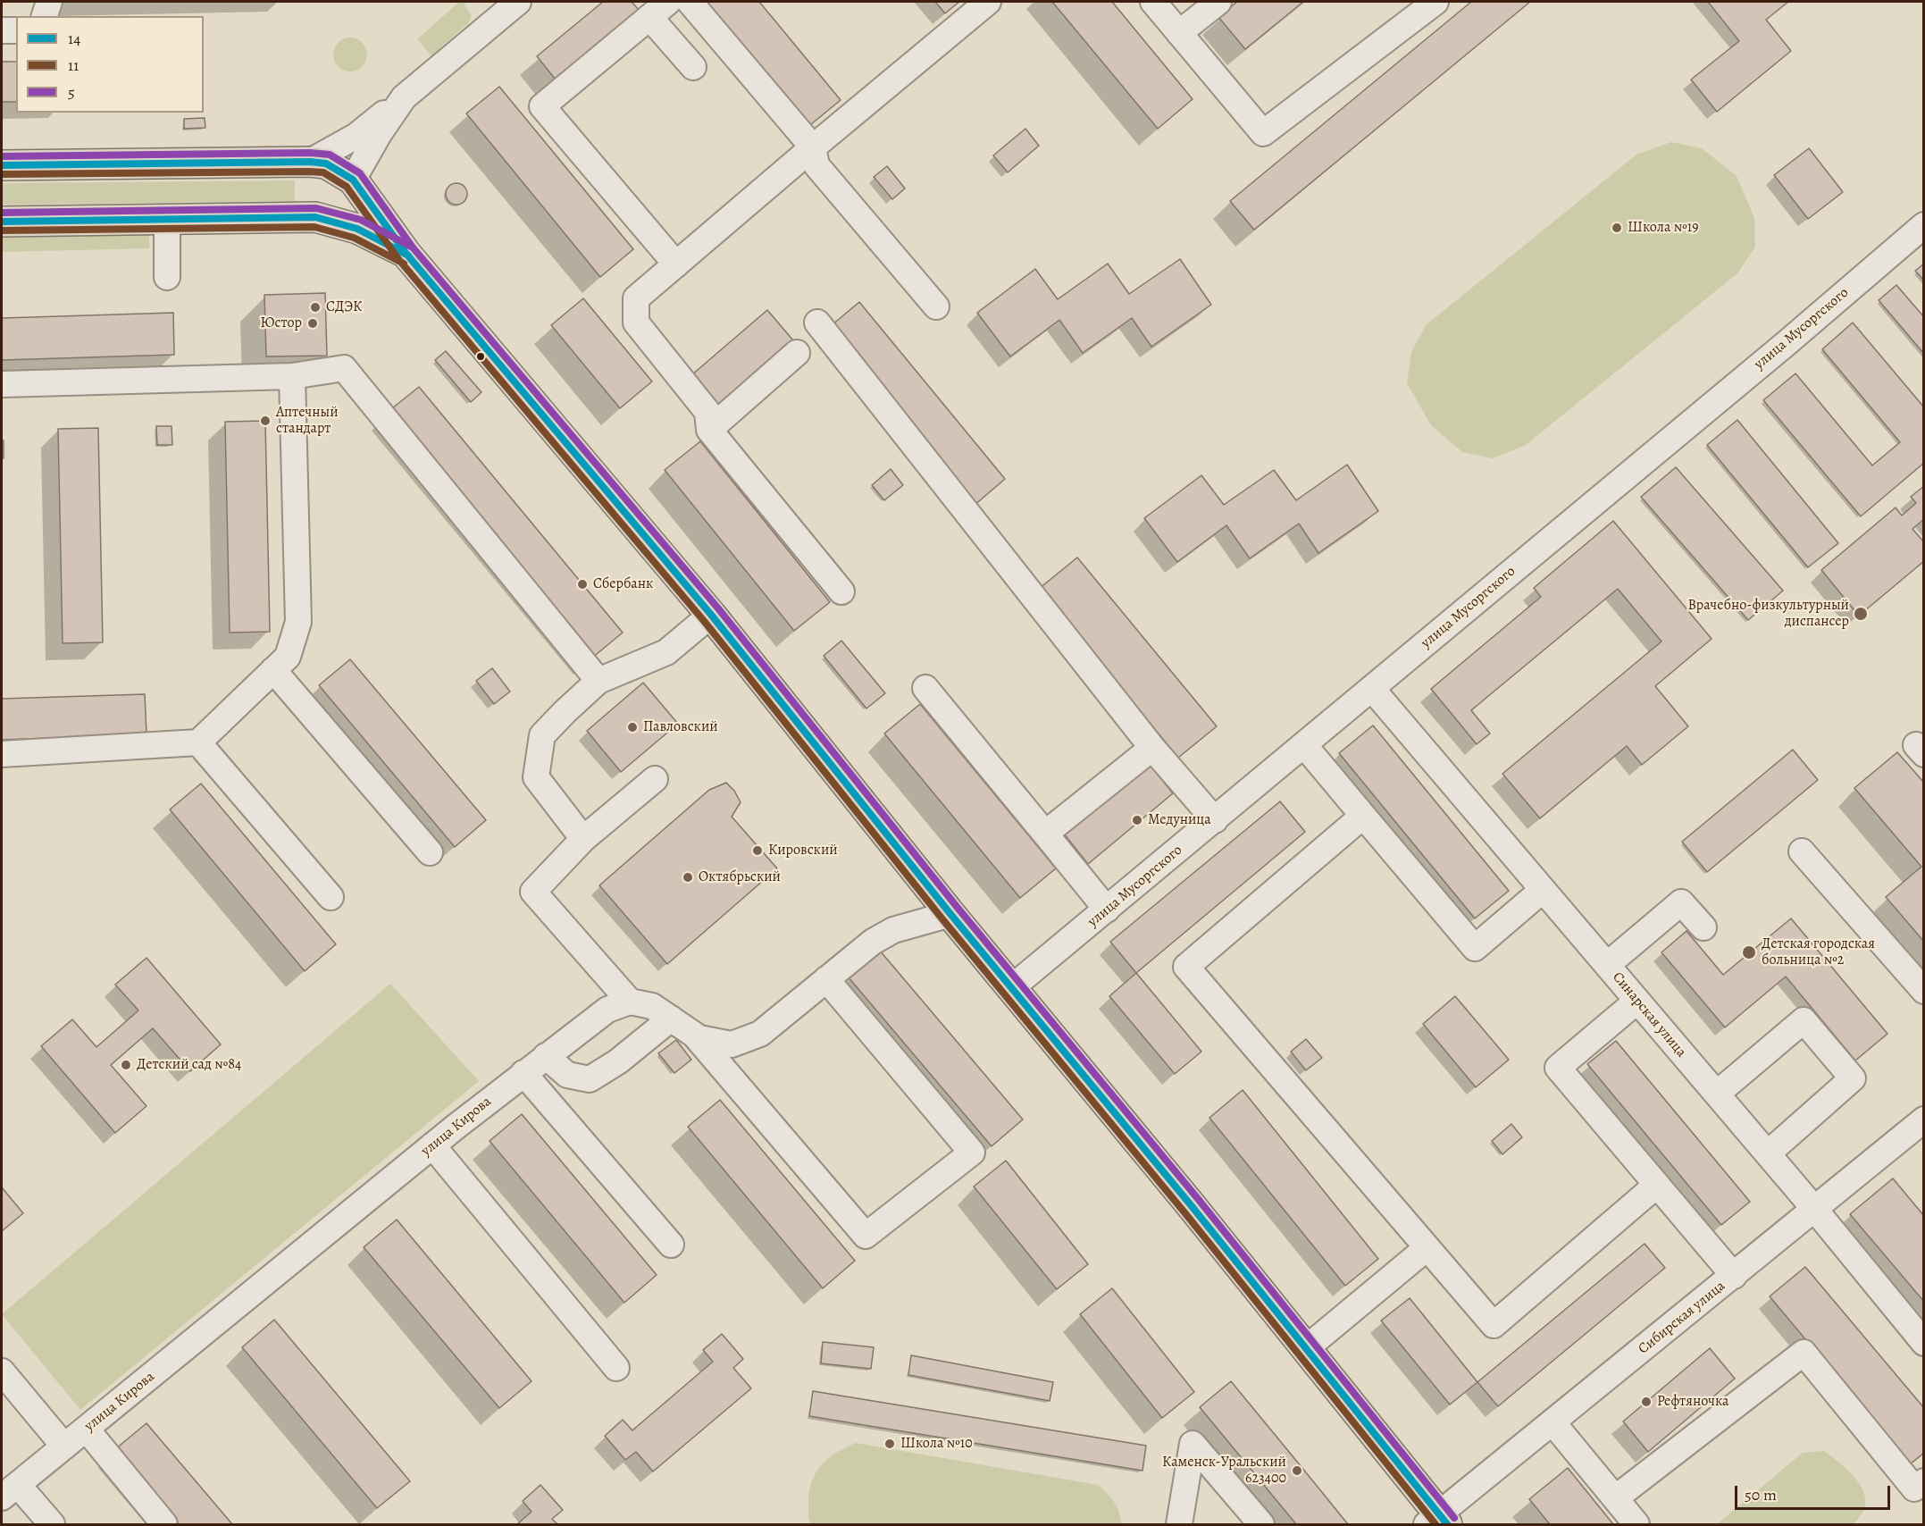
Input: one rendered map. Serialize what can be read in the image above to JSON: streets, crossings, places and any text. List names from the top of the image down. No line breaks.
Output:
{"streets":{"street":["улица Мусоргского","Синарская улица","улица Кирова","Сибирская улица"]},"crossings":[["улица Мусоргского","Синарская улица"],["Синарская улица","Сибирская улица"]],"places":["Школа №19","СДЭК","Юстор","Аптечный стандарт","Сбербанк","Врачебно-физкультурный диспансер","Павловский","Медуница","Кировский","Октябрьский","Детская городская больница №2","Детский сад №84","Рефтяночка","Школа №10","Каменск-Уральский 623400"],"lines":["transit line 5","transit line 14","transit line 11"],"legend":["14","11","5"],"scale_bar":"50 m"}
